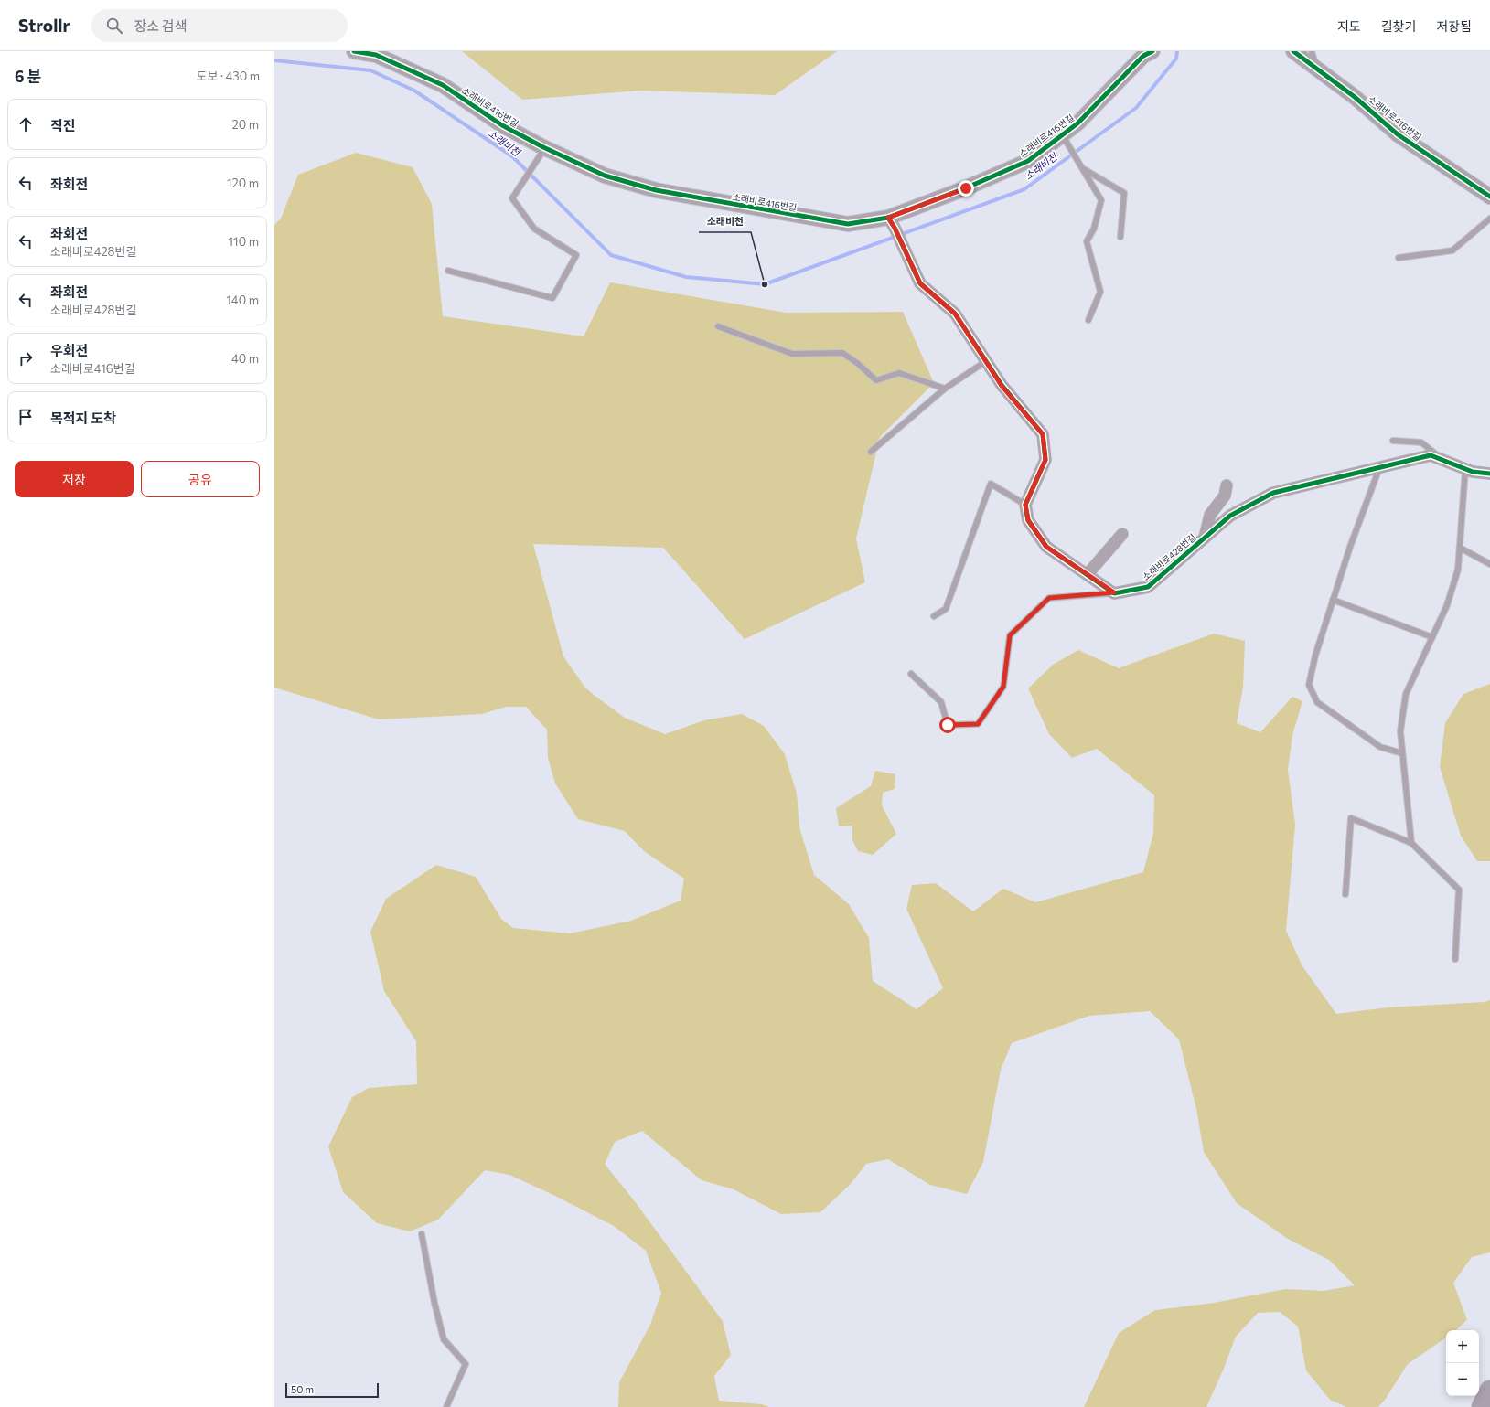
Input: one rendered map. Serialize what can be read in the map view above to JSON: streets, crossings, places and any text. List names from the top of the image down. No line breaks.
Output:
{"streets":{"street":["소래비로416번길","소래비로428번길"]},"water":["소래비천"],"places":["소래비천"],"scale_bar":"50 m","page":{"header":"Strollr","search":"장소 검색","nav":["지도","길찾기","저장됨"],"heading":["6 분","도보 · 430 m"],"list":[["직진","20 m"],["좌회전","120 m"],["좌회전","소래비로428번길","110 m"],["좌회전","소래비로428번길","140 m"],["우회전","소래비로416번길","40 m"],"목적지 도착"],"buttons":["저장","공유"],"map_buttons":["+","−"],"scale":"50 m"}}
